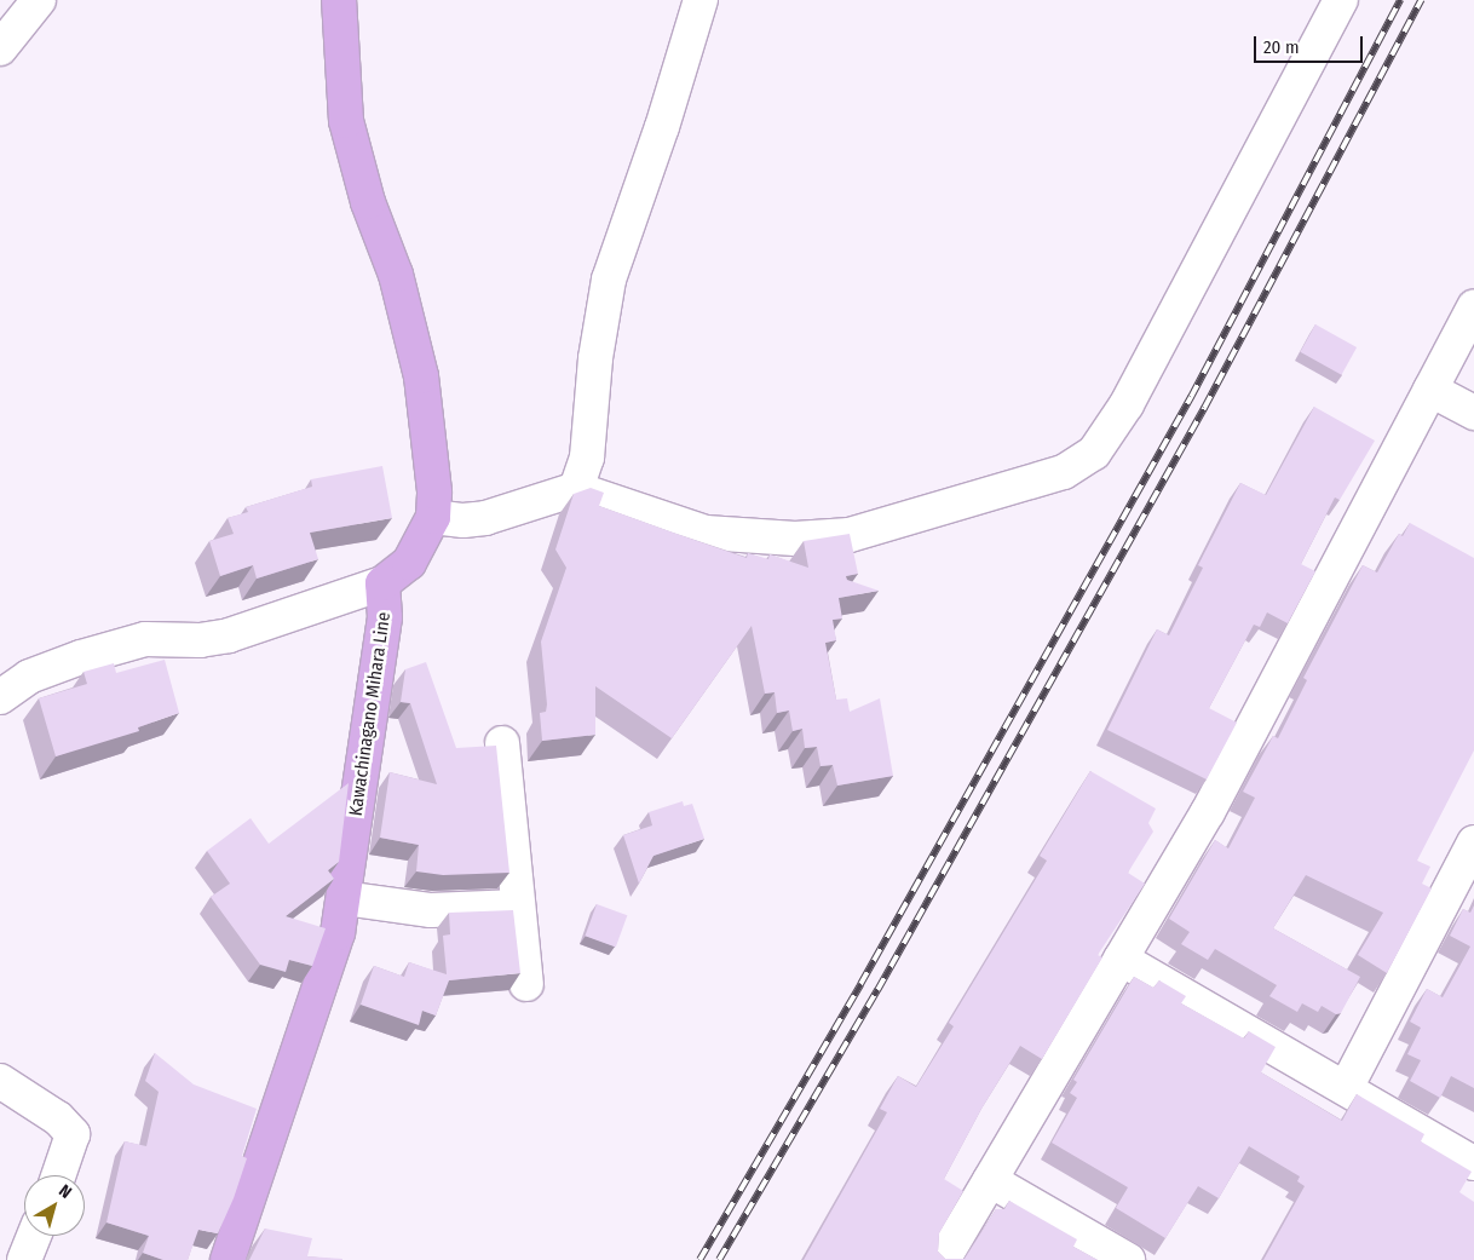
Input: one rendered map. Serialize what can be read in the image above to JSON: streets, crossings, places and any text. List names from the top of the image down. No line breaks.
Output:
{"streets":{"main road":["Kawachinagano Mihara Line"]},"scale_bar":"20 m","north":"top right"}
